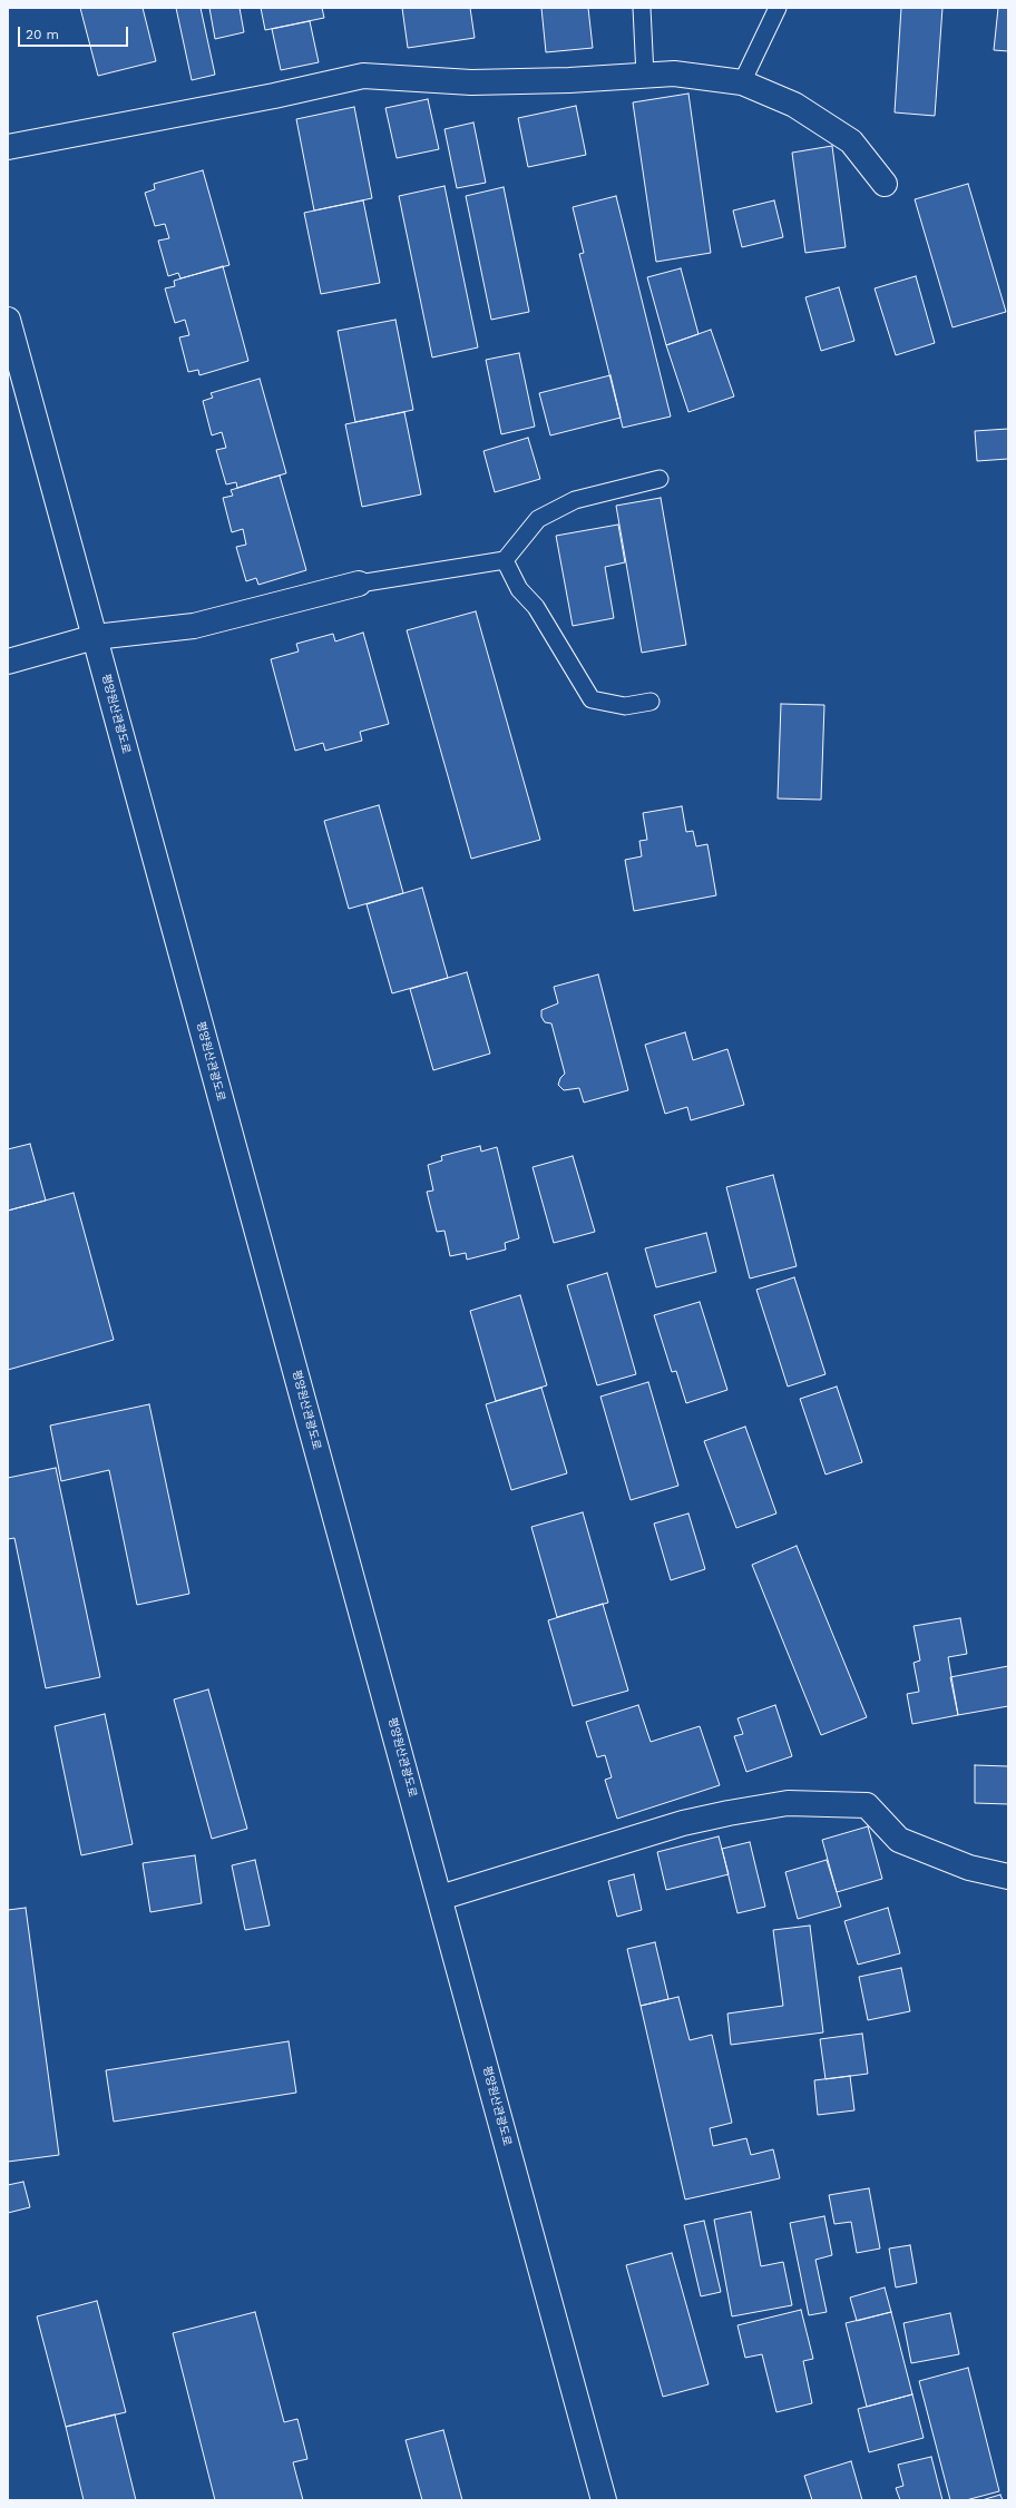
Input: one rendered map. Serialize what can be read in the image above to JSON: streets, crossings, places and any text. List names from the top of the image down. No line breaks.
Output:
{"streets":{"main road":["평양원산관광도로"]},"scale_bar":"20 m"}
